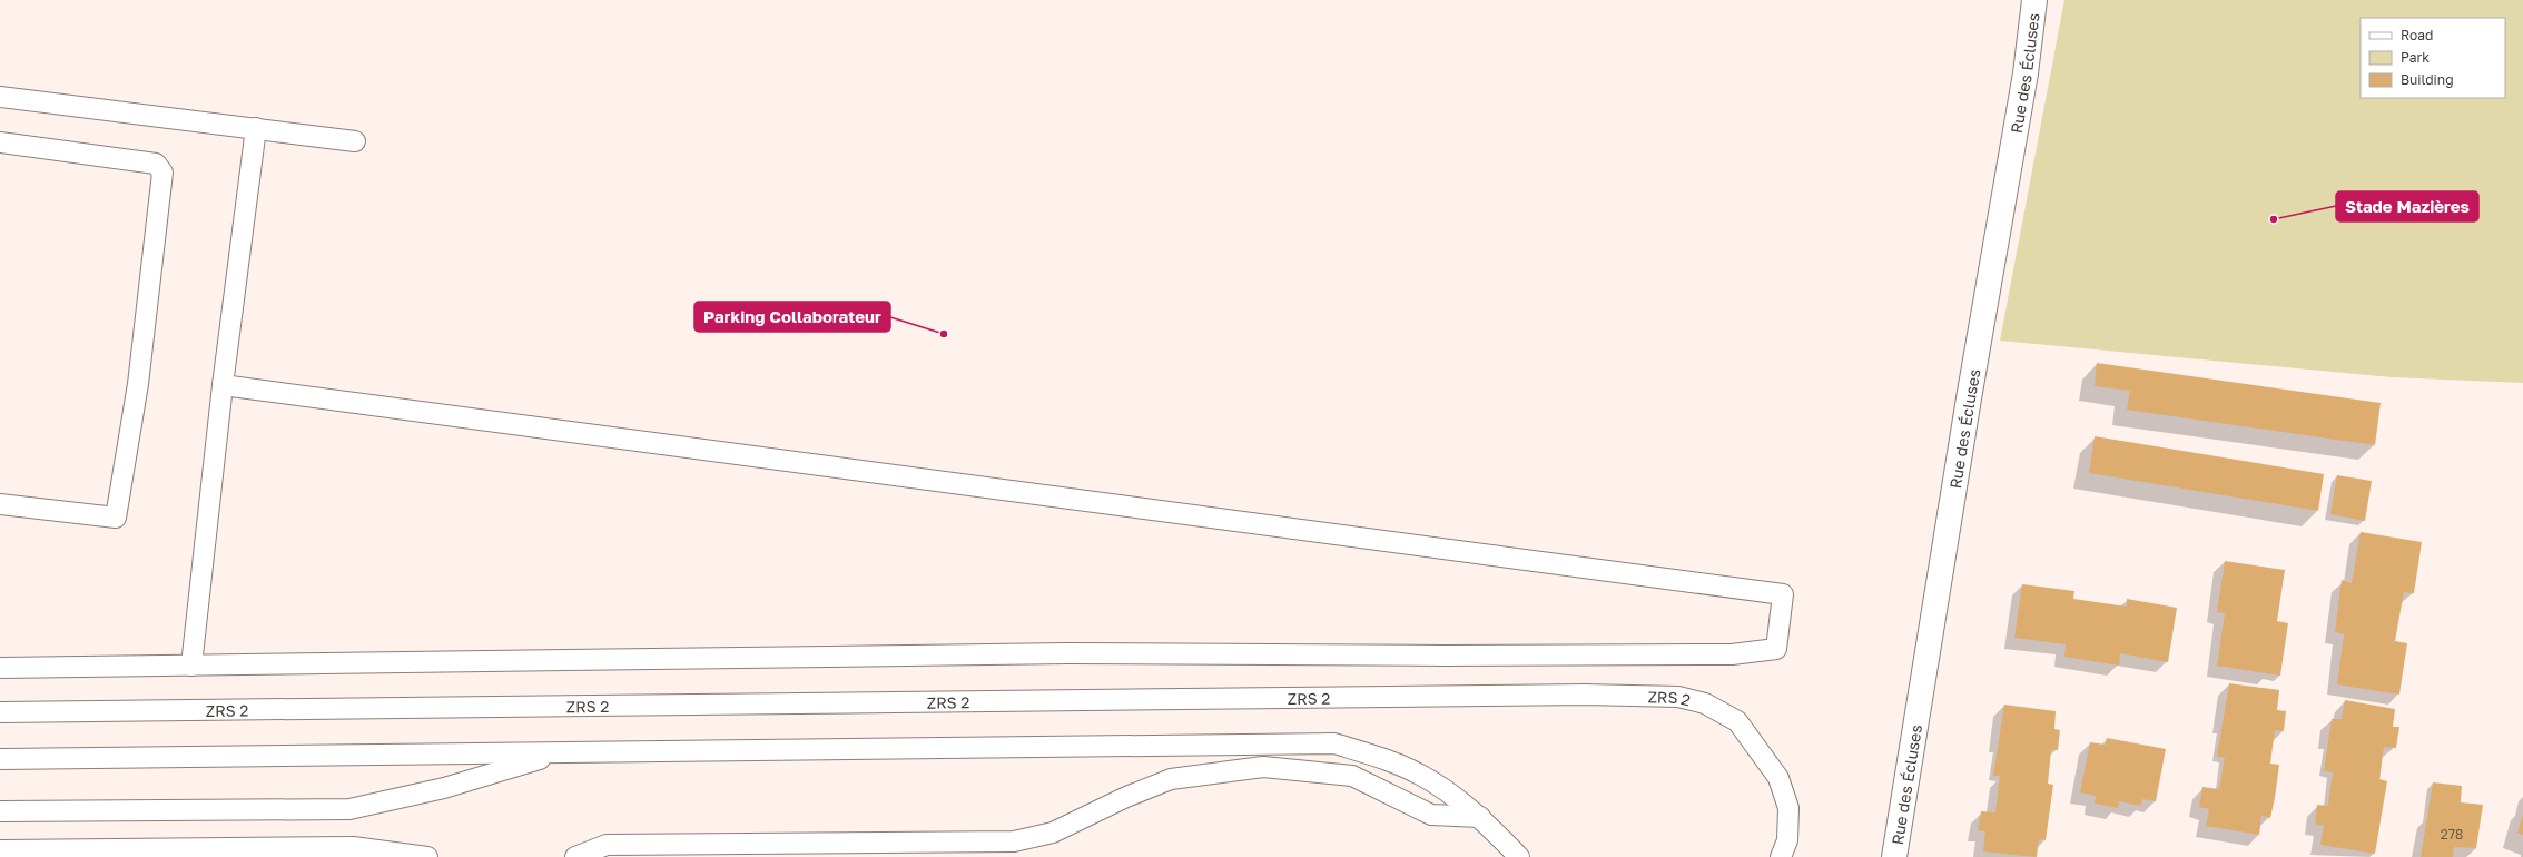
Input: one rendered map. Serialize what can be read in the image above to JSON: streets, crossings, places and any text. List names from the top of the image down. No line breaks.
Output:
{"streets":{"street":["Rue des Écluses"],"lane":["ZRS 2"]},"places":["Stade Mazières","Parking Collaborateur"],"house_numbers":["278"],"legend":["Road","Park","Building"]}
